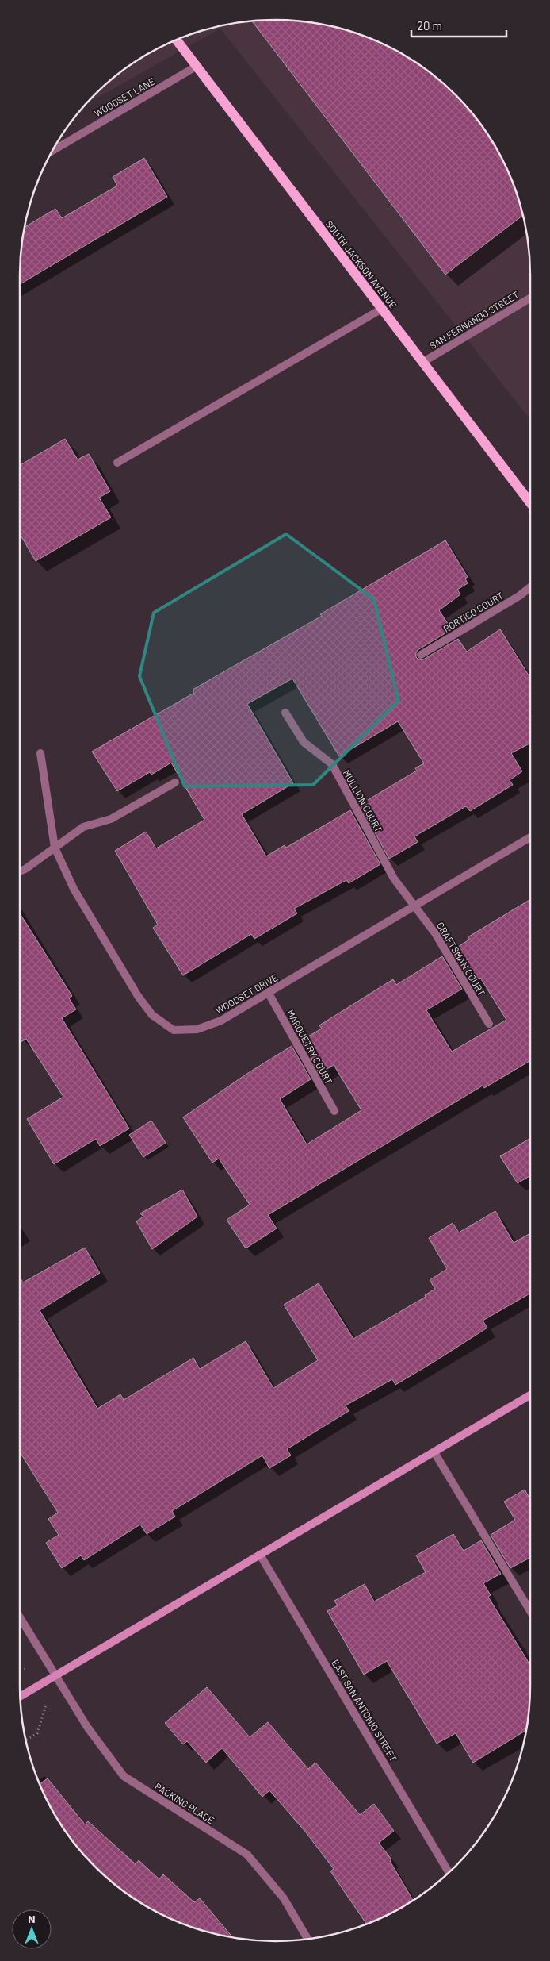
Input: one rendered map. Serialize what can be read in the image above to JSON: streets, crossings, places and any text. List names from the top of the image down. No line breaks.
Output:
{"streets":{"main road":["SOUTH JACKSON AVENUE"],"street":["WOODSET LANE","SAN FERNANDO STREET","PORTICO COURT","MULLION COURT","CRAFTSMAN COURT","WOODSET DRIVE","MARQUETRY COURT","EAST SAN ANTONIO STREET","PACKING PLACE"]},"crossings":[["WOODSET LANE","SOUTH JACKSON AVENUE"],["SOUTH JACKSON AVENUE","SAN FERNANDO STREET"],["MULLION COURT","CRAFTSMAN COURT"],["MULLION COURT","WOODSET DRIVE"],["CRAFTSMAN COURT","WOODSET DRIVE"],["WOODSET DRIVE","MARQUETRY COURT"]],"scale_bar":"20 m","north":"top"}
